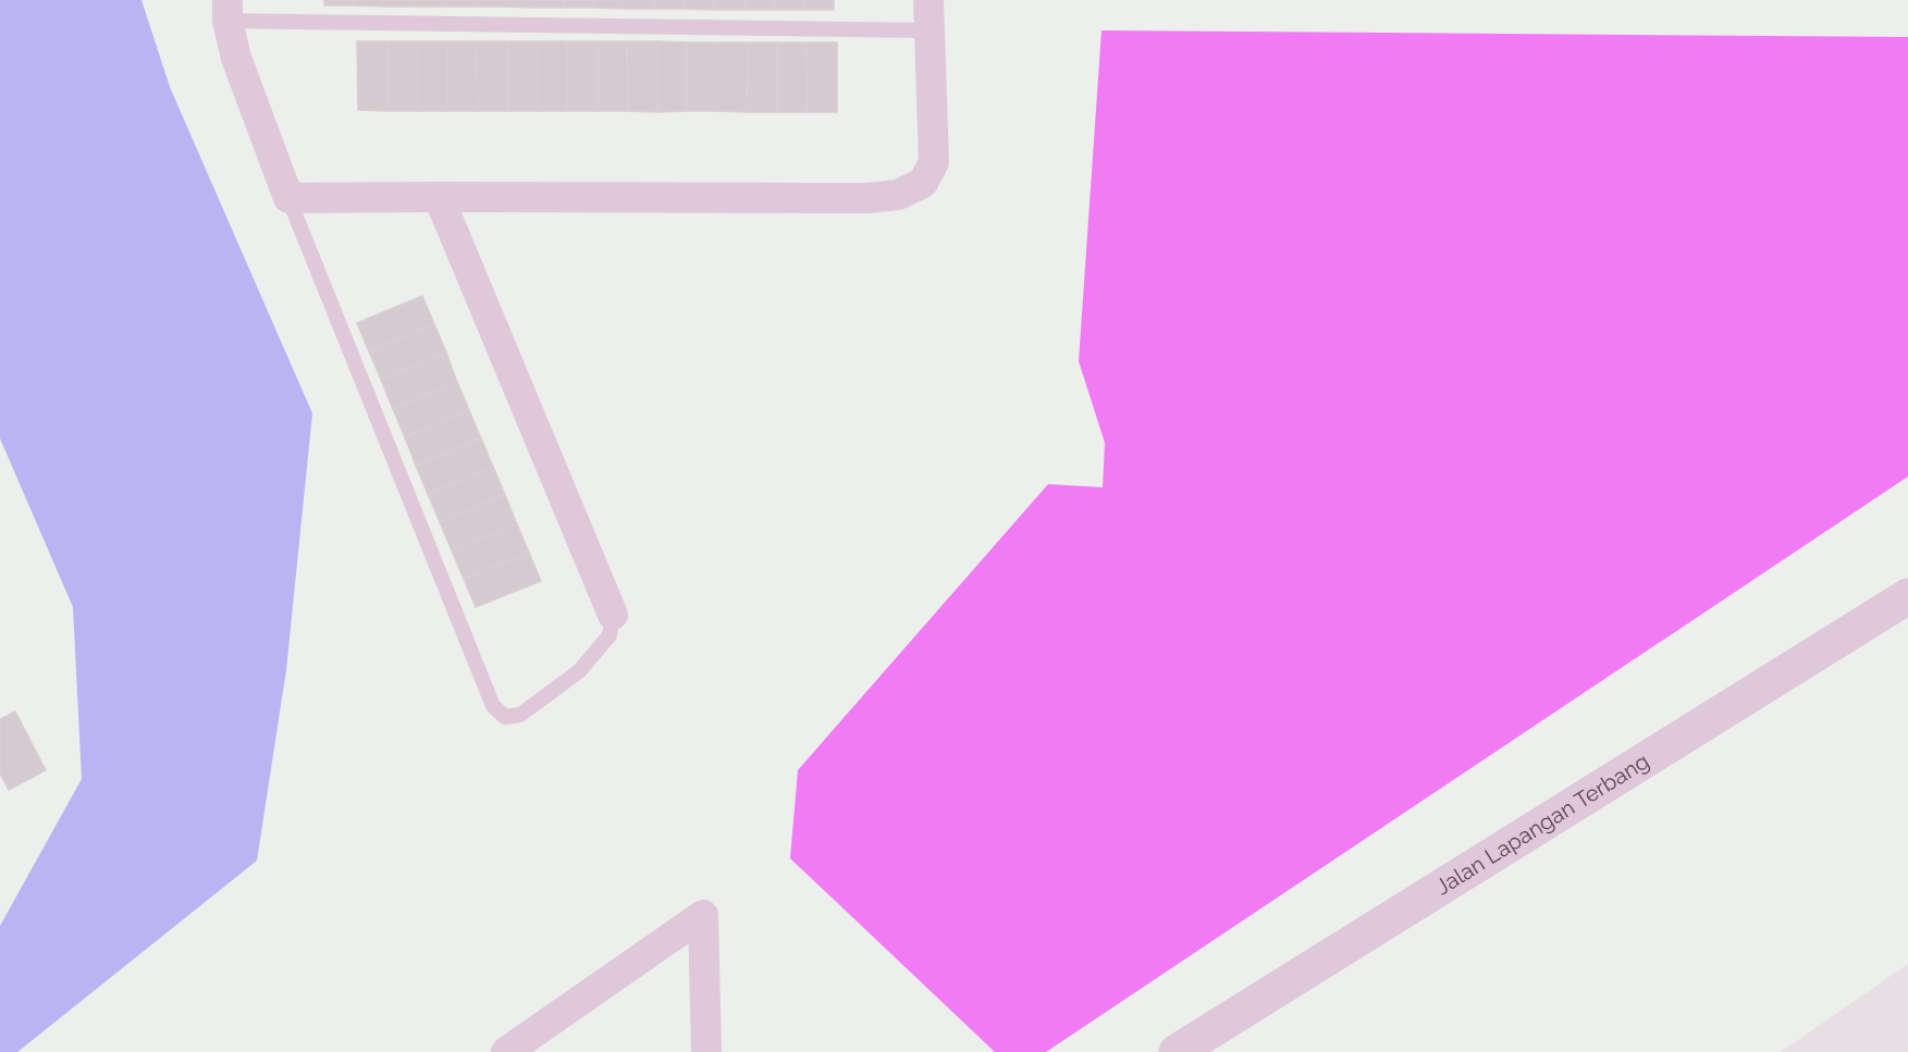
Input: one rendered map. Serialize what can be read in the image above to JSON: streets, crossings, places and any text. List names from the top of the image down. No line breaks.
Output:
{"streets":{"street":["Jalan Lapangan Terbang"]}}
